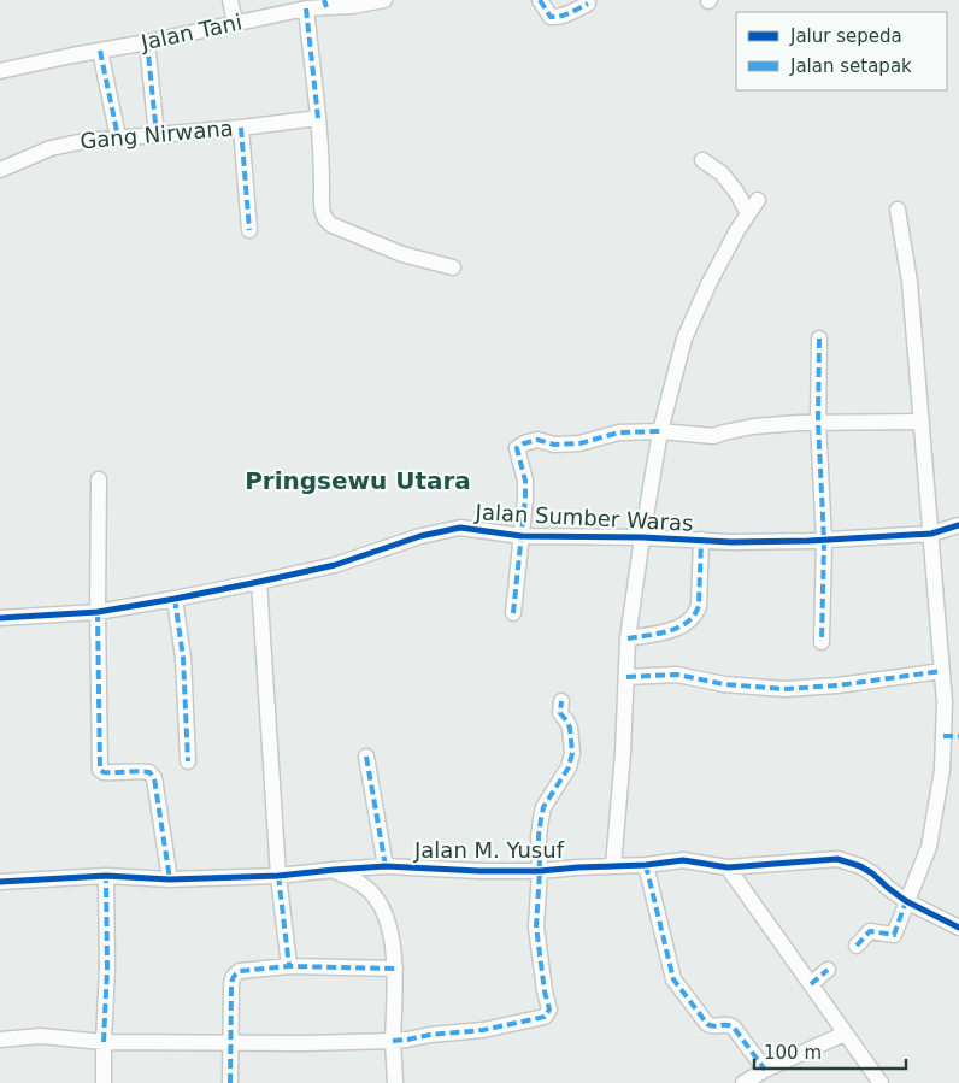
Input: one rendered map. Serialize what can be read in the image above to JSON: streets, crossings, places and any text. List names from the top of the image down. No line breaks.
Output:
{"streets":{"street":["Jalan Tani","Gang Nirwana","Jalan Sumber Waras","Jalan M. Yusuf"]},"districts":["Pringsewu Utara"],"legend":["Jalur sepeda","Jalan setapak"],"scale_bar":"100 m"}
